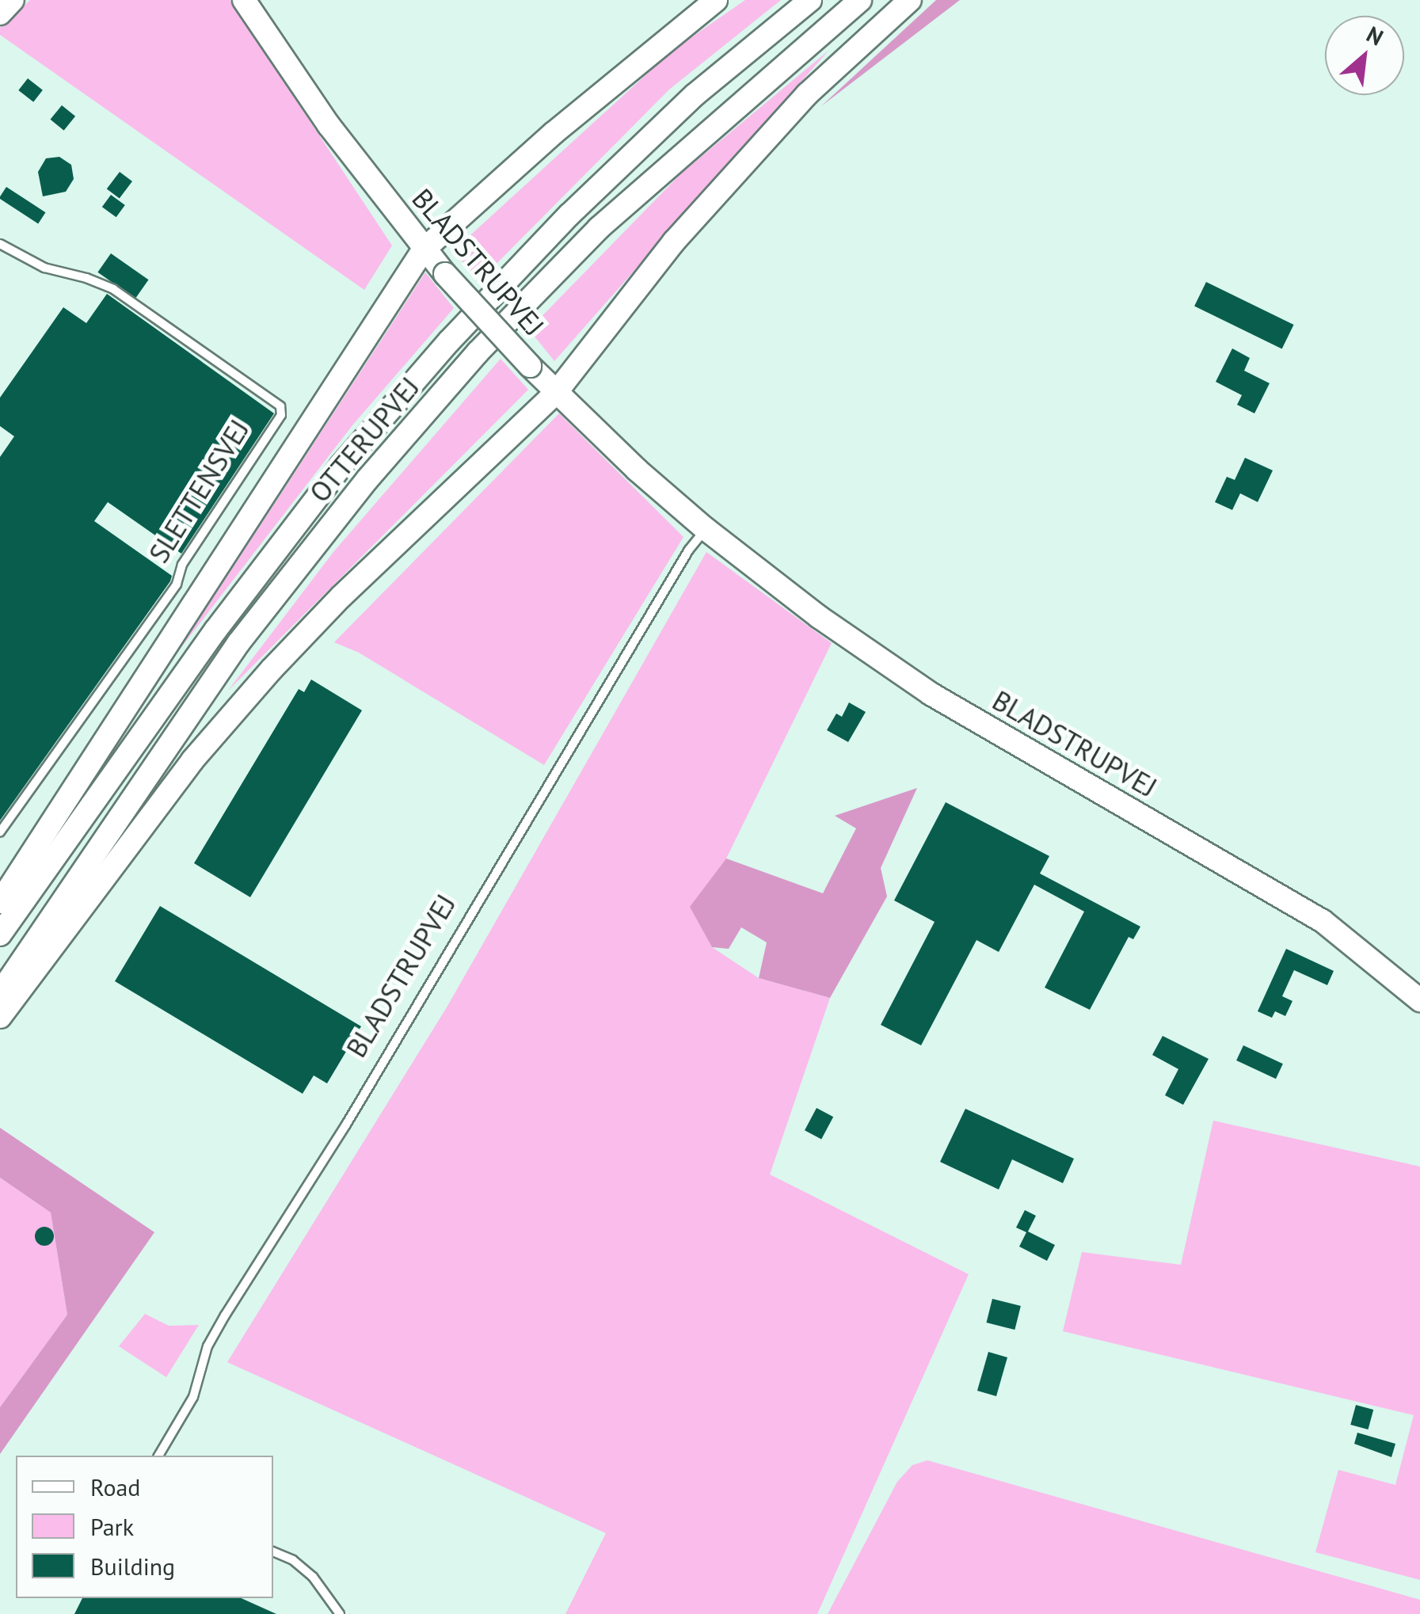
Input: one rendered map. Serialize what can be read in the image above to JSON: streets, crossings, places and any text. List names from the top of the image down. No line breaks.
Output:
{"streets":{"main road":["BLADSTRUPVEJ","OTTERUPVEJ"],"lane":["SLETTENSVEJ"]},"legend":["Road","Park","Building"],"north":"top right"}
